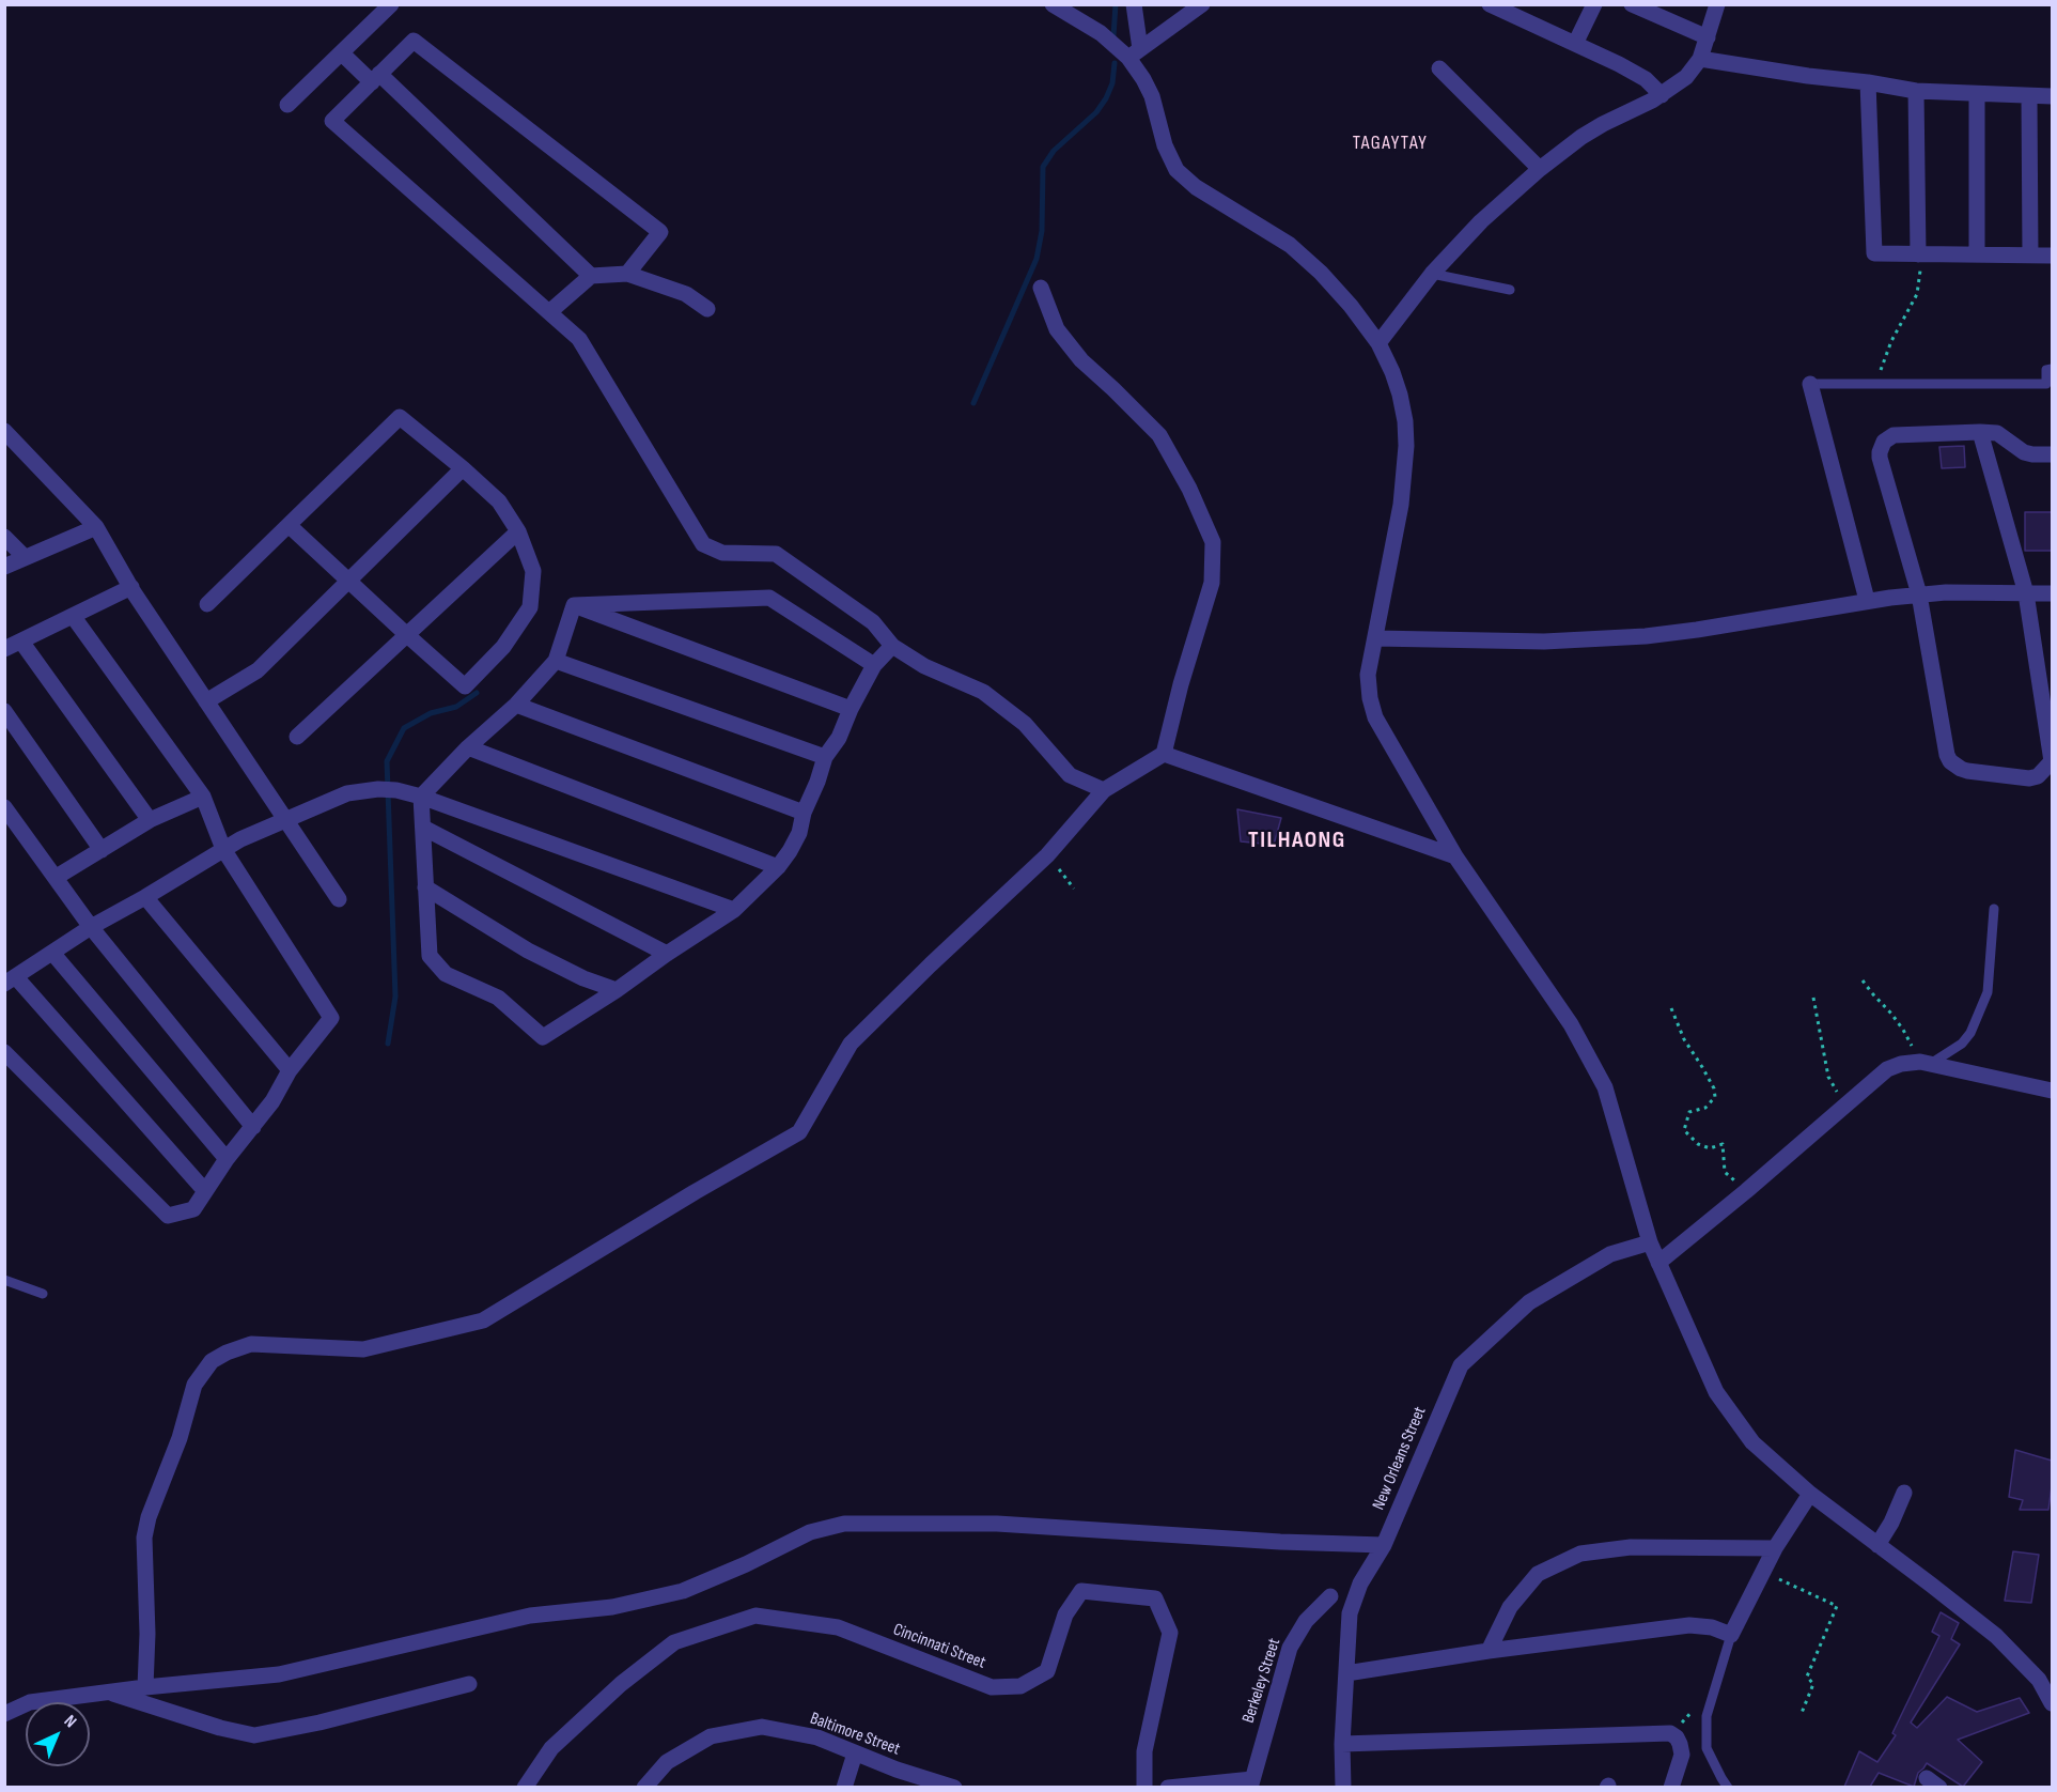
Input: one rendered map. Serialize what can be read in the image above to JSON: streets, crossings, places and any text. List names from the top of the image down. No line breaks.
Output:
{"streets":{"street":["New Orleans Street","Cincinnati Street","Berkeley Street","Baltimore Street"]},"districts":["TAGAYTAY","TILHAONG"],"north":"top right"}
